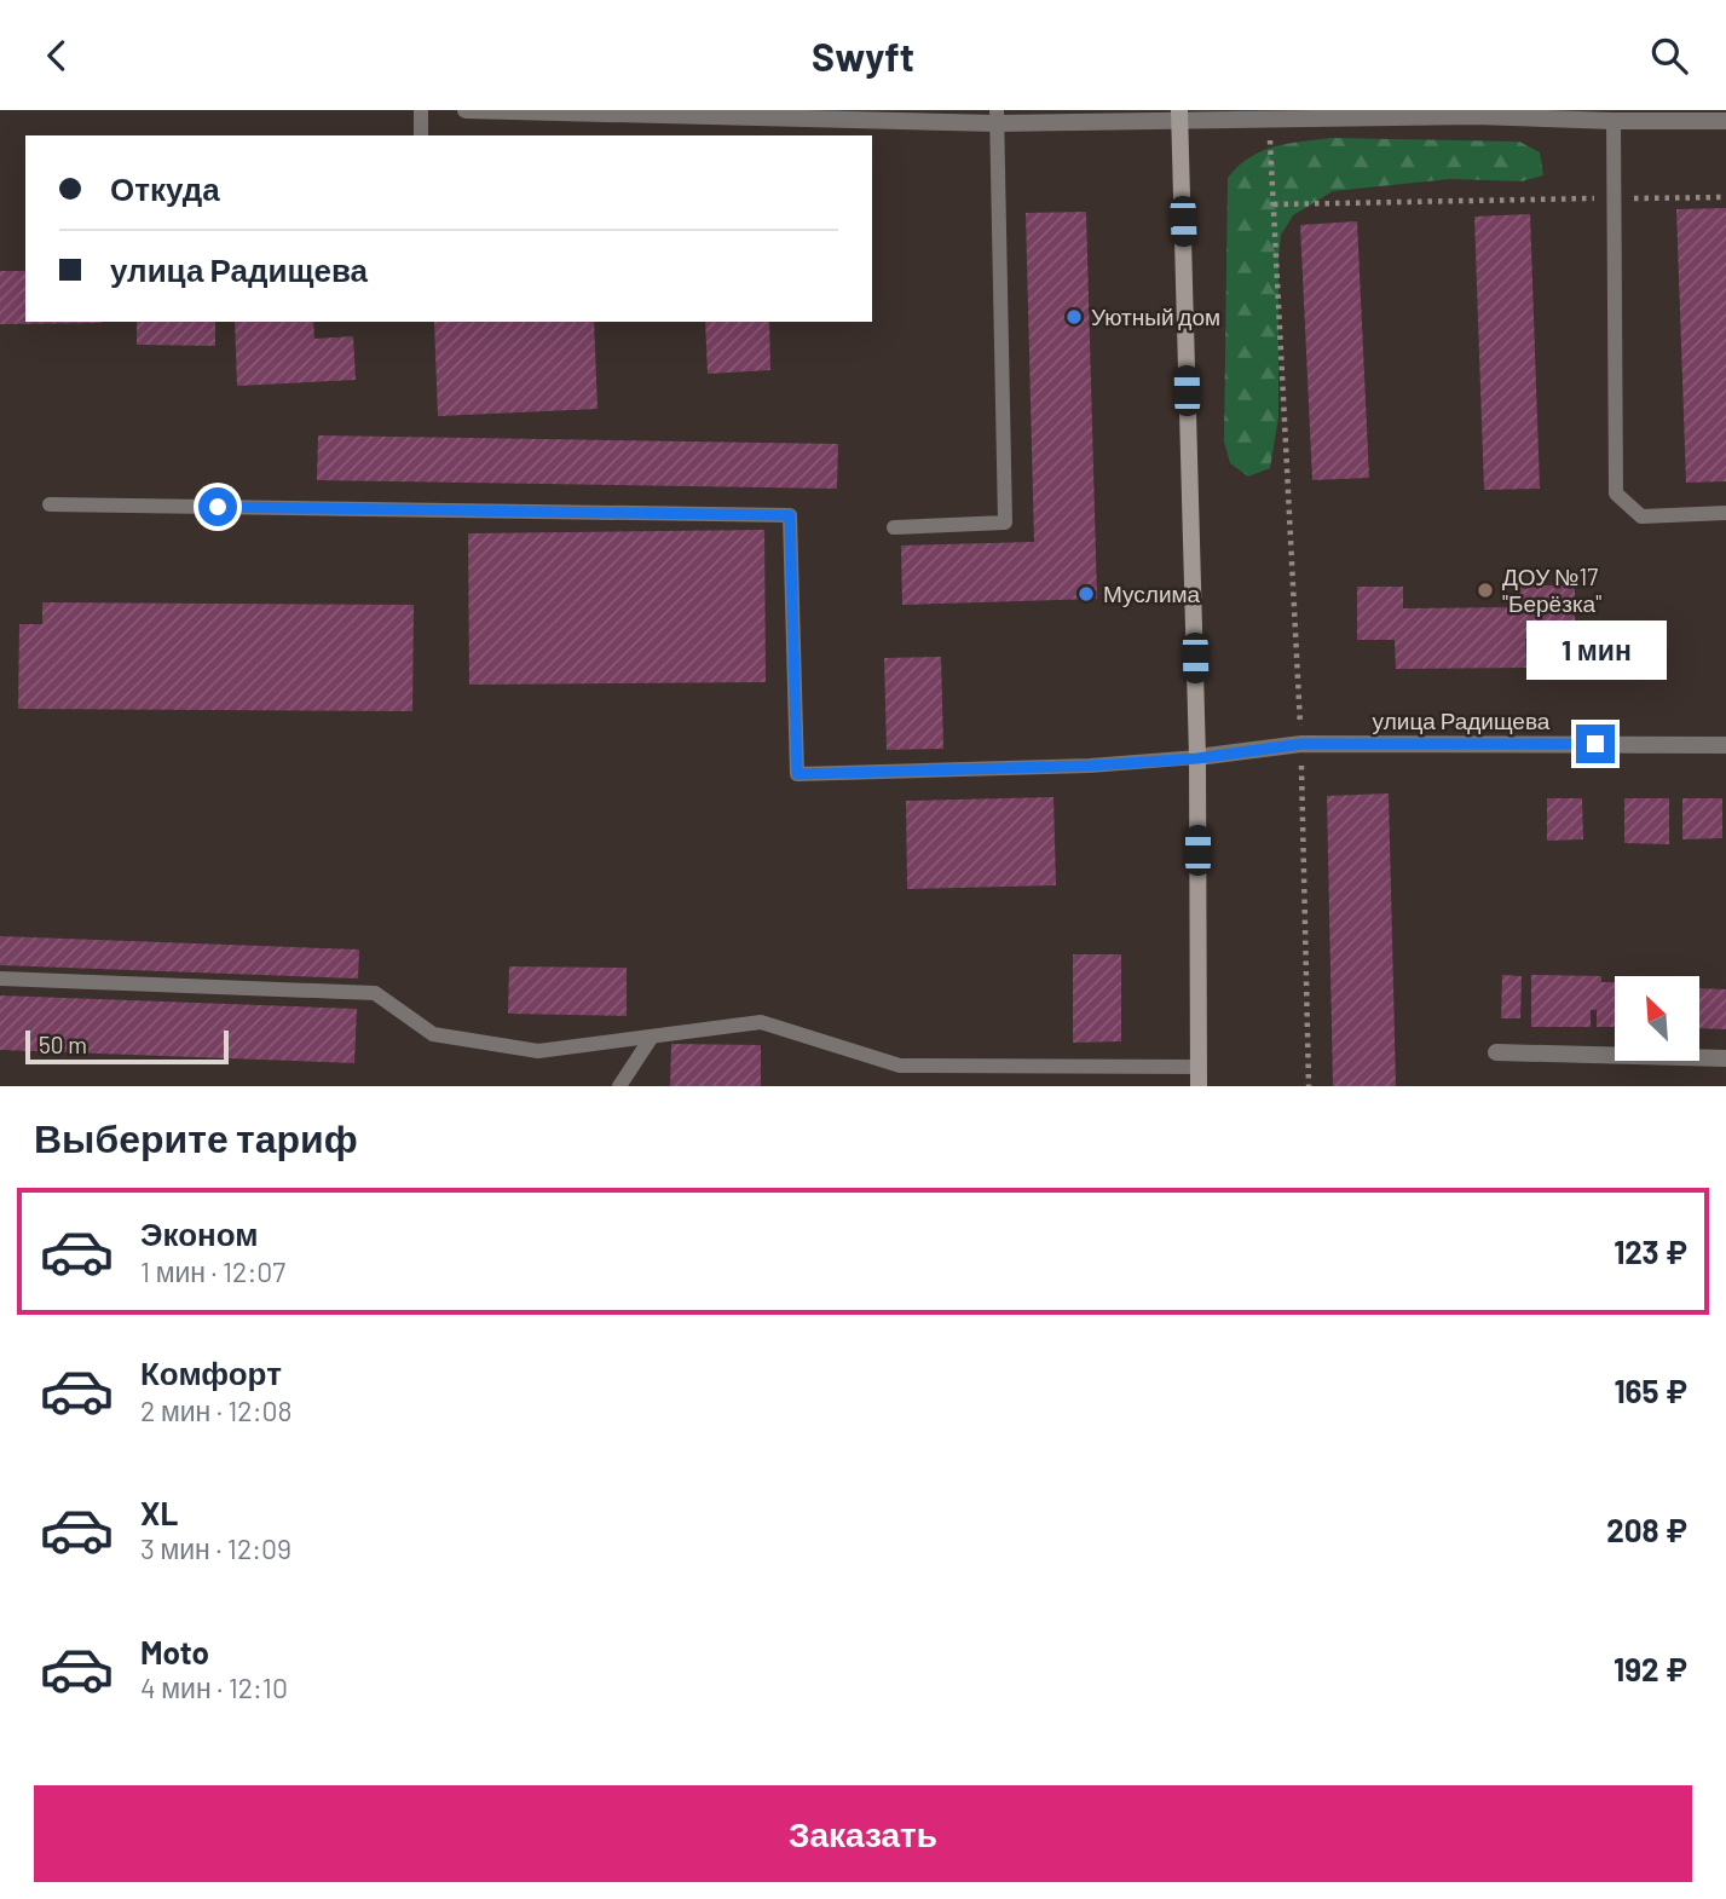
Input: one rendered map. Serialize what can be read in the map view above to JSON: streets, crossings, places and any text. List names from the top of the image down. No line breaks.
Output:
{"streets":{"street":["улица Радищева"]},"places":["Уютный дом","ДОУ №17 \"Берёзка\"","Муслима"],"scale_bar":"50 m","north":"top left","page":{"header":"Swyft","banner":["Откуда","улица Радищева"],"bubble":"1 мин","scale":"50 m","heading":"Выберите тариф","list":[{"name":"Эконом","note":"1 мин · 12:07","value":"123 ₽"},{"name":"Комфорт","note":"2 мин · 12:08","value":"165 ₽"},{"name":"XL","note":"3 мин · 12:09","value":"208 ₽"},{"name":"Moto","note":"4 мин · 12:10","value":"192 ₽"}],"buttons":"Заказать"}}
